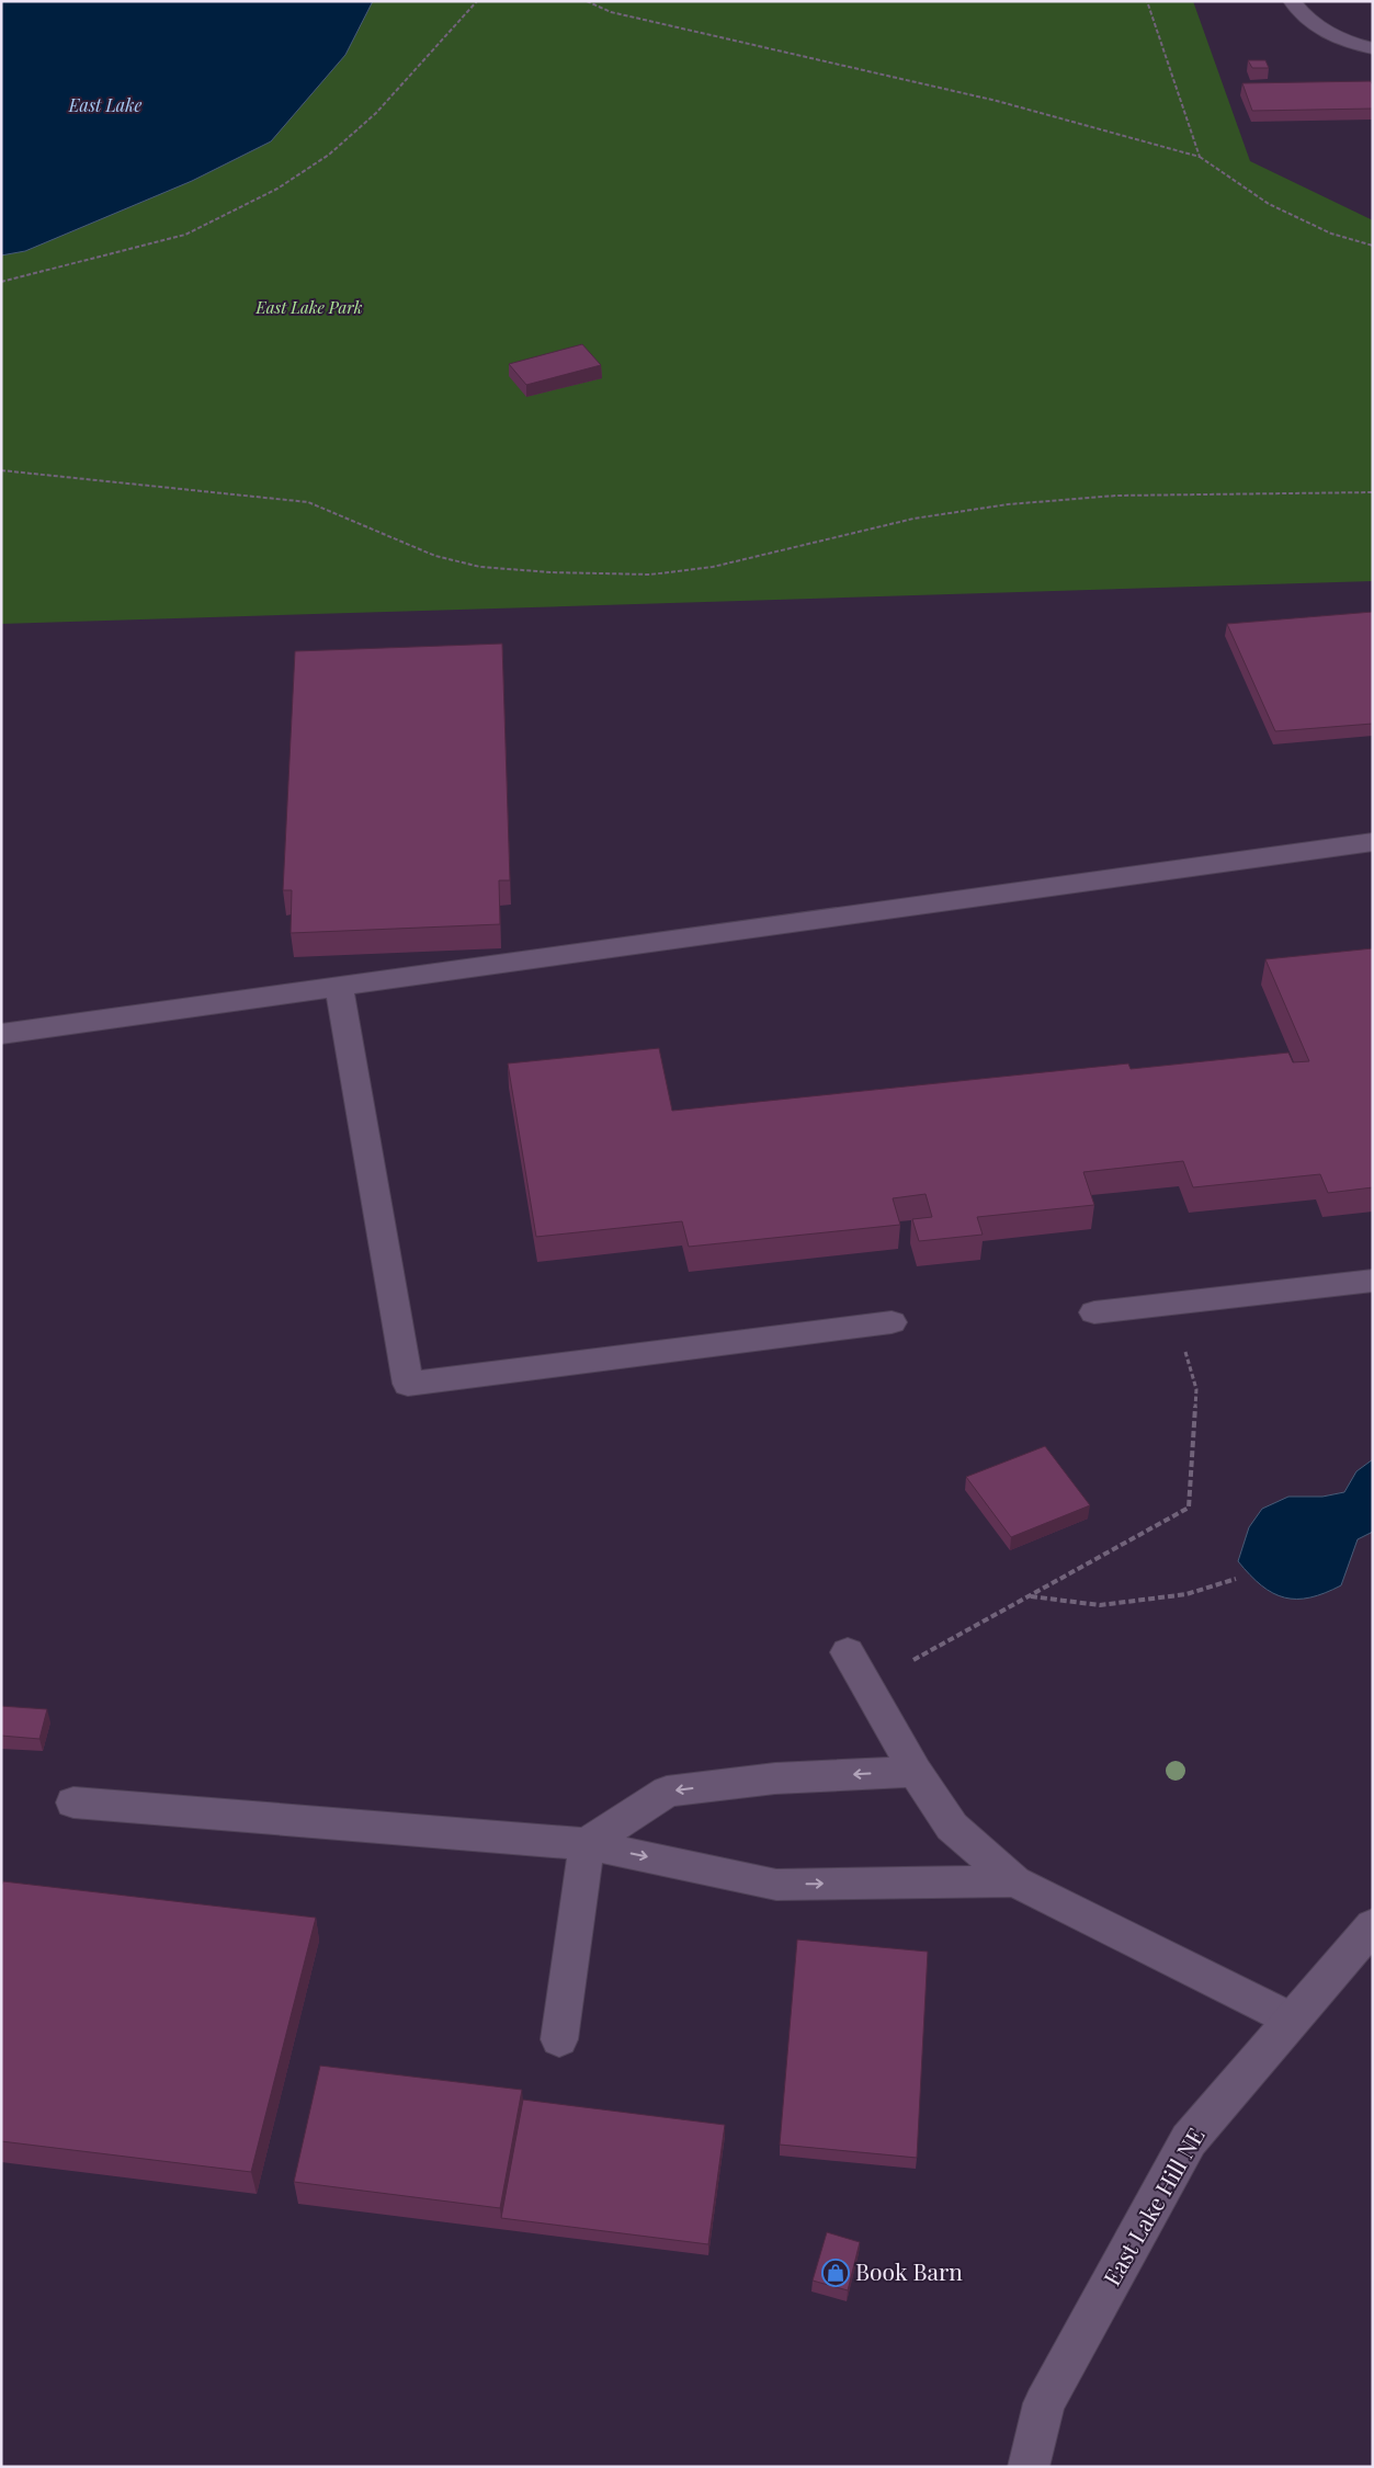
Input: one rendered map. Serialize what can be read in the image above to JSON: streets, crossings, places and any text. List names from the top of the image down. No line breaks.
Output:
{"streets":{"street":["East Lake Hill NE"]},"water":["East Lake"],"parks":["East Lake Park"],"places":{"shop":["Book Barn"]}}
